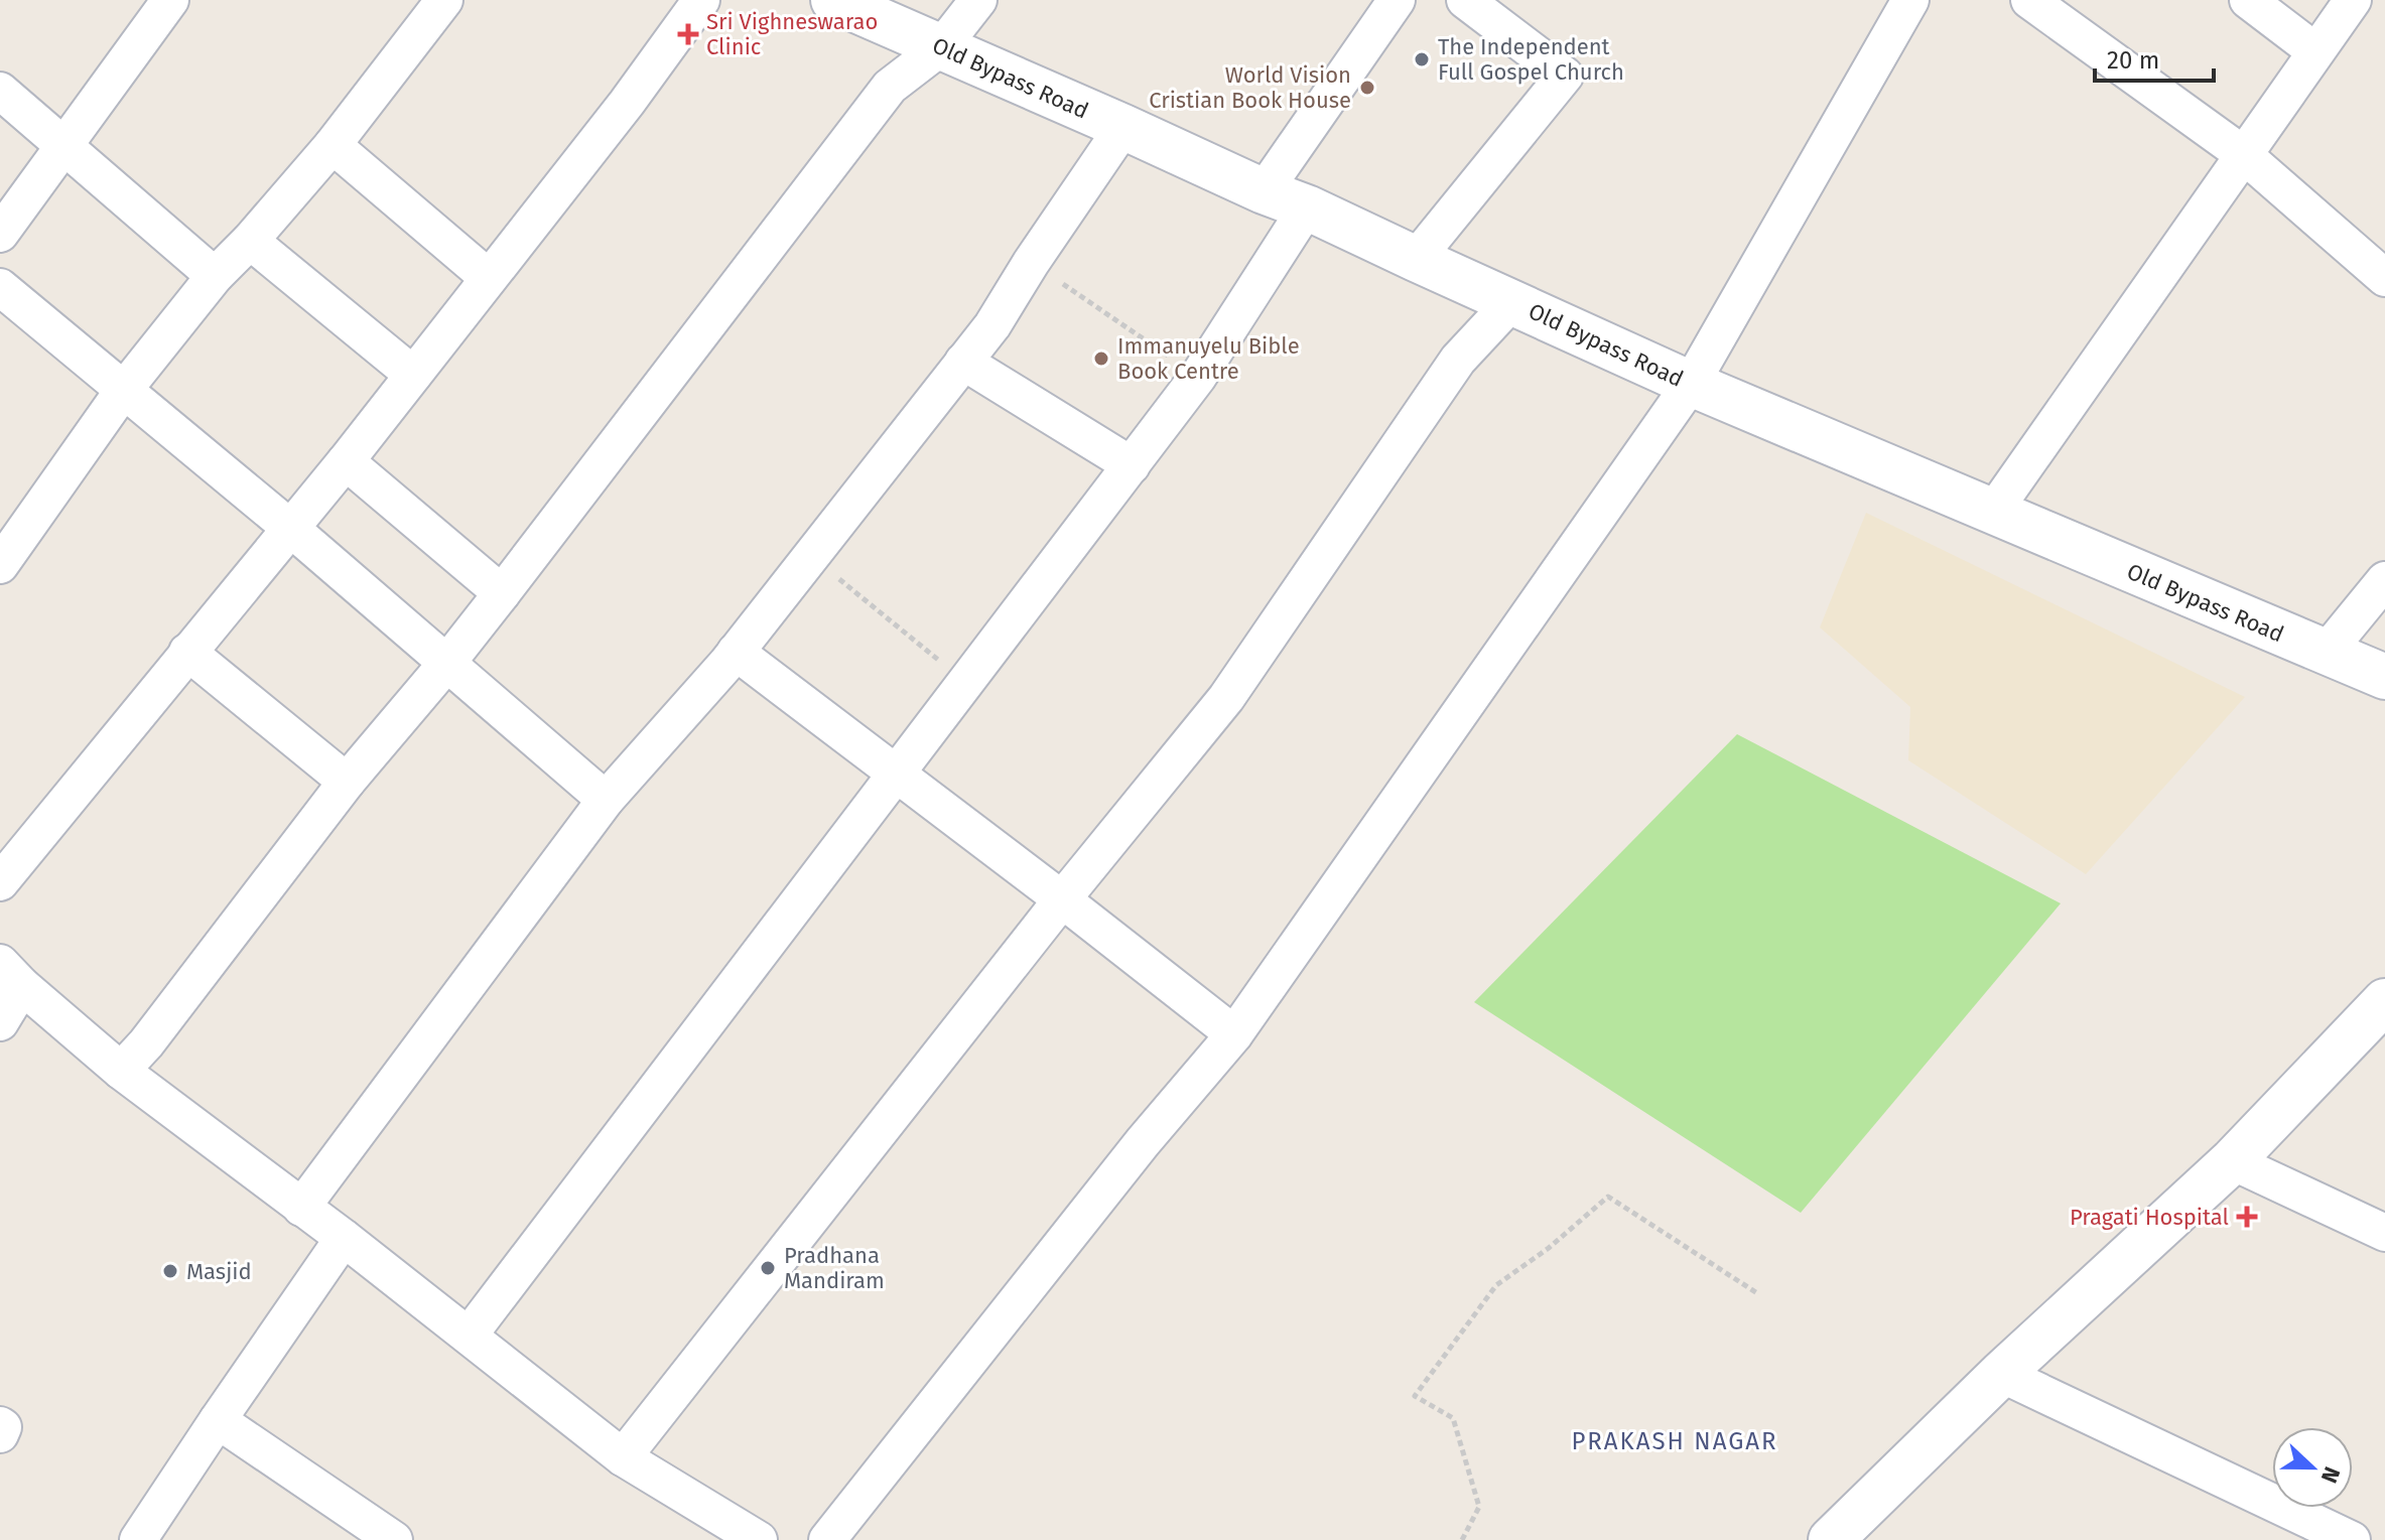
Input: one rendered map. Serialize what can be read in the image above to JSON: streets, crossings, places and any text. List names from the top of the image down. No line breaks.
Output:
{"streets":{"main road":["Old Bypass Road"]},"districts":["PRAKASH NAGAR"],"places":{"health":["Sri Vighneswarao Clinic","Pragati Hospital"],"other":["The Independent Full Gospel Church","World Vision Cristian Book House","Immanuyelu Bible Book Centre","Pradhana Mandiram","Masjid"]},"scale_bar":"20 m","north":"right"}
